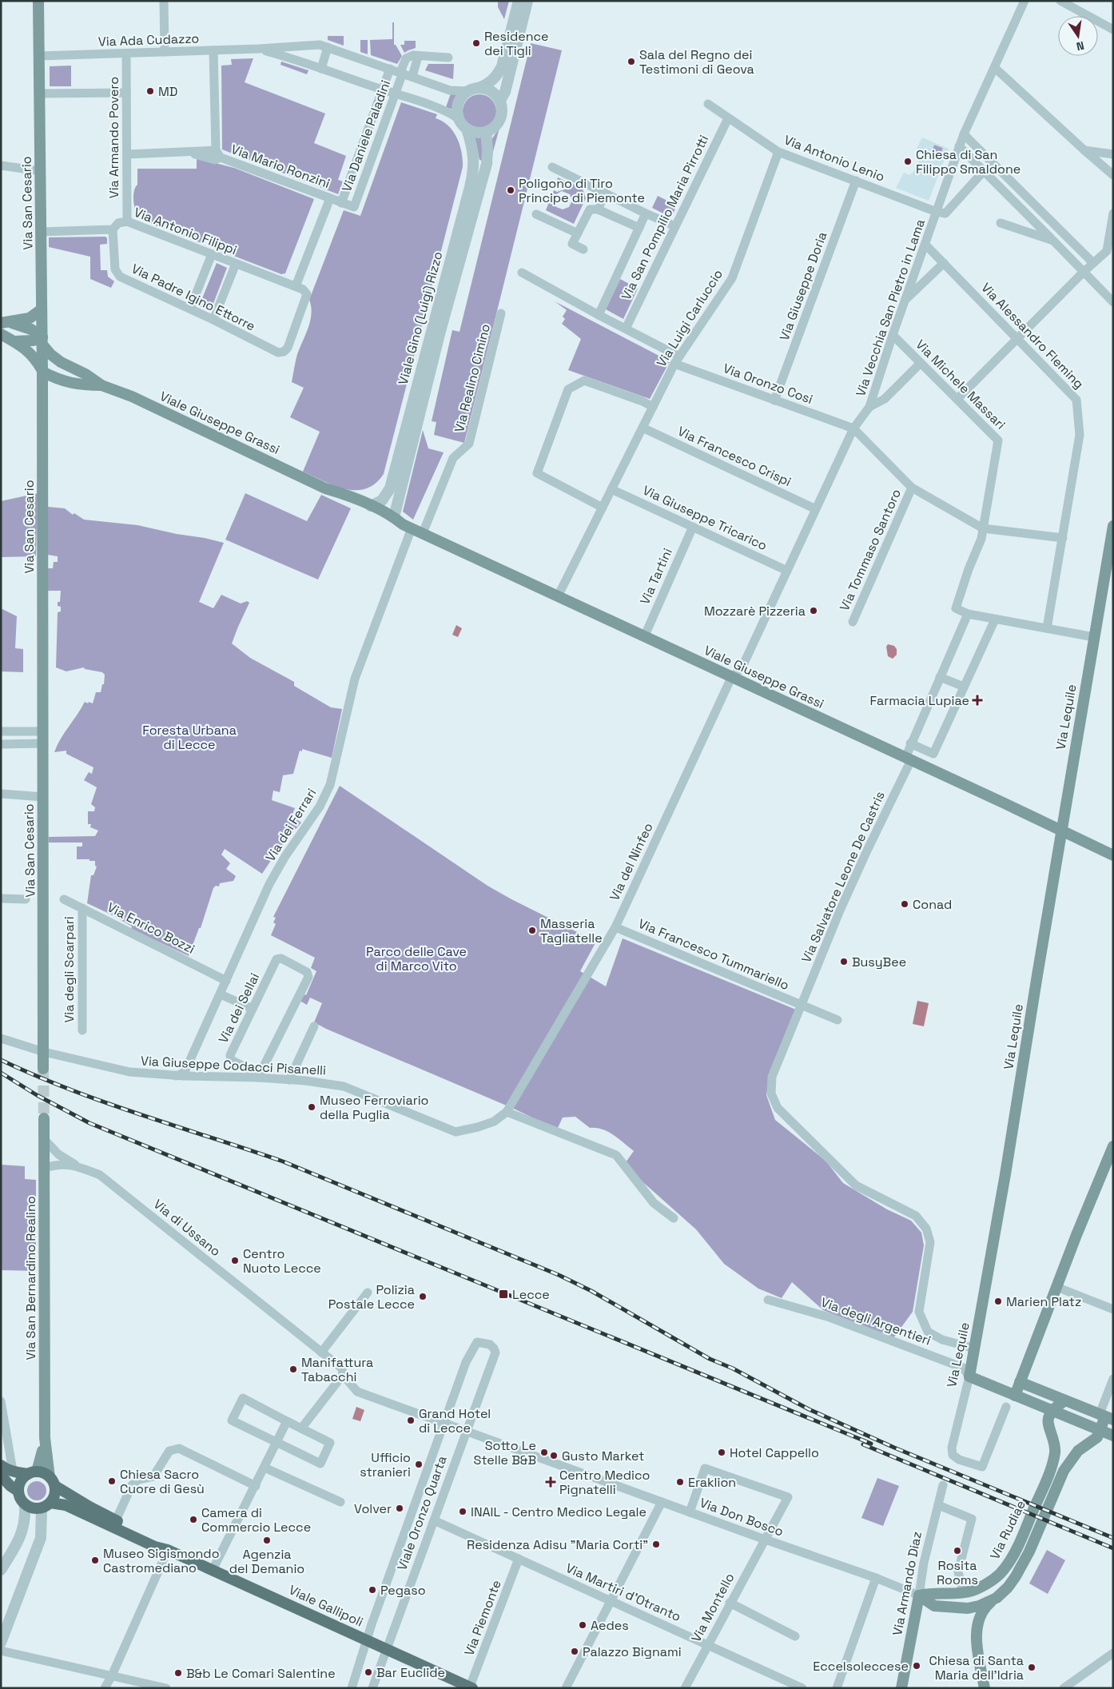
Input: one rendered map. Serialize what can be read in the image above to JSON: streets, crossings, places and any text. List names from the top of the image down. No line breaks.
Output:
{"streets":{"main road":["Via San Cesario","Viale Giuseppe Grassi","Via Lequile","Via San Bernardino Realino","Via Rudiae","Via Armando Diaz","Viale Gallipoli"],"street":["Via Ada Cudazzo","Via Daniele Paladini","Via Armando Povero","Via Antonio Lenio","Via Mario Ronzini","Via San Pompilio Maria Pirrotti","Via Antonio Filippi","Via Giuseppe Doria","Via Padre Igino Ettorre","Via Vecchia San Pietro in Lama","Viale Gino (Luigi) Rizzo","Via Luigi Carluccio","Via Alessandro Fleming","Via Realino Cimino","Via Oronzo Cosi","Via Michele Massari","Via Francesco Crispi","Via Giuseppe Tricarico","Via Tommaso Santoro","Via Tartini","Via dei Ferrari","Via del Ninfeo","Via Salvatore Leone De Castris","Via Enrico Bozzi","Via Francesco Tummariello","Via degli Scarpari","Via dei Sellai","Via Giuseppe Codacci Pisanelli","Via di Ussano","Via degli Argentieri","Viale Oronzo Quarta","Via Don Bosco","Via Martiri d'Otranto","Via Montello","Via Piemonte"]},"crossings":[["Via Ada Cudazzo","Via Daniele Paladini"],["Via Ada Cudazzo","Via Armando Povero"],["Via Ada Cudazzo","Via San Cesario"],["Via Ada Cudazzo","Viale Gino (Luigi) Rizzo"],["Via Daniele Paladini","Via Mario Ronzini"],["Via Daniele Paladini","Via Antonio Filippi"],["Via Daniele Paladini","Via Padre Igino Ettorre"],["Via Armando Povero","Via Mario Ronzini"],["Via Armando Povero","Via Antonio Filippi"],["Via Antonio Lenio","Via San Pompilio Maria Pirrotti"],["Via Antonio Lenio","Via Giuseppe Doria"],["Via Antonio Lenio","Via Vecchia San Pietro in Lama"],["Via Antonio Lenio","Via Luigi Carluccio"],["Via San Cesario","Via Antonio Filippi"],["Via San Cesario","Viale Giuseppe Grassi"],["Via San Cesario","Via Giuseppe Codacci Pisanelli"],["Via San Pompilio Maria Pirrotti","Via Oronzo Cosi"],["Via Antonio Filippi","Via Padre Igino Ettorre"],["Via Giuseppe Doria","Via Oronzo Cosi"],["Via Vecchia San Pietro in Lama","Via Alessandro Fleming"],["Via Vecchia San Pietro in Lama","Via Oronzo Cosi"],["Via Vecchia San Pietro in Lama","Via Michele Massari"],["Via Vecchia San Pietro in Lama","Viale Giuseppe Grassi"],["Via Vecchia San Pietro in Lama","Via Francesco Crispi"],["Via Vecchia San Pietro in Lama","Via Giuseppe Tricarico"],["Via Vecchia San Pietro in Lama","Via del Ninfeo"],["Viale Gino (Luigi) Rizzo","Viale Giuseppe Grassi"],["Via Luigi Carluccio","Via Oronzo Cosi"],["Via Luigi Carluccio","Viale Giuseppe Grassi"],["Via Luigi Carluccio","Via Francesco Crispi"],["Via Luigi Carluccio","Via Giuseppe Tricarico"],["Via Realino Cimino","Viale Giuseppe Grassi"],["Viale Giuseppe Grassi","Via Tartini"],["Viale Giuseppe Grassi","Via Lequile"],["Viale Giuseppe Grassi","Via dei Ferrari"],["Viale Giuseppe Grassi","Via del Ninfeo"],["Viale Giuseppe Grassi","Via Salvatore Leone De Castris"],["Via Giuseppe Tricarico","Via Tartini"],["Via Lequile","Via degli Argentieri"],["Via dei Ferrari","Via Enrico Bozzi"],["Via dei Ferrari","Via Giuseppe Codacci Pisanelli"],["Via del Ninfeo","Via Francesco Tummariello"],["Via del Ninfeo","Via Giuseppe Codacci Pisanelli"],["Via Salvatore Leone De Castris","Via Francesco Tummariello"],["Via Enrico Bozzi","Via degli Scarpari"],["Via dei Sellai","Via Giuseppe Codacci Pisanelli"],["Via di Ussano","Via San Bernardino Realino"],["Via di Ussano","Viale Oronzo Quarta"],["Via San Bernardino Realino","Viale Gallipoli"],["Viale Oronzo Quarta","Via Don Bosco"],["Viale Oronzo Quarta","Via Martiri d'Otranto"],["Viale Oronzo Quarta","Viale Gallipoli"],["Via Don Bosco","Via Rudiae"],["Via Don Bosco","Via Armando Diaz"],["Via Don Bosco","Via Montello"],["Via Rudiae","Via Armando Diaz"],["Via Martiri d'Otranto","Via Montello"],["Via Martiri d'Otranto","Via Piemonte"],["Viale Gallipoli","Via Piemonte"]],"parks":["Foresta Urbana di Lecce","Parco delle Cave di Marco Vito"],"places":{"other":["Residence dei Tigli","Sala del Regno dei Testimoni di Geova","MD","Chiesa di San Filippo Smaldone","Poligono di Tiro Principe di Piemonte","Mozzarè Pizzeria","Conad","Masseria Tagliatelle","BusyBee","Museo Ferroviario della Puglia","Centro Nuoto Lecce","Polizia Postale Lecce","Marien Platz","Manifattura Tabacchi","Grand Hotel di Lecce","Sotto Le Stelle B&B","Hotel Cappello","Gusto Market","Ufficio stranieri","Chiesa Sacro Cuore di Gesù","Eraklion","Volver","INAIL - Centro Medico Legale","Camera di Commercio Lecce","Agenzia del Demanio","Residenza Adisu \"Maria Corti\"","Rosita Rooms","Museo Sigismondo Castromediano","Pegaso","Aedes","Palazzo Bignami","Eccelsoleccese","Chiesa di Santa Maria dell'Idria","Bar Euclide","B&b Le Comari Salentine"],"health":["Farmacia Lupiae","Centro Medico Pignatelli"],"transit":["Lecce"]},"north":"bottom"}
